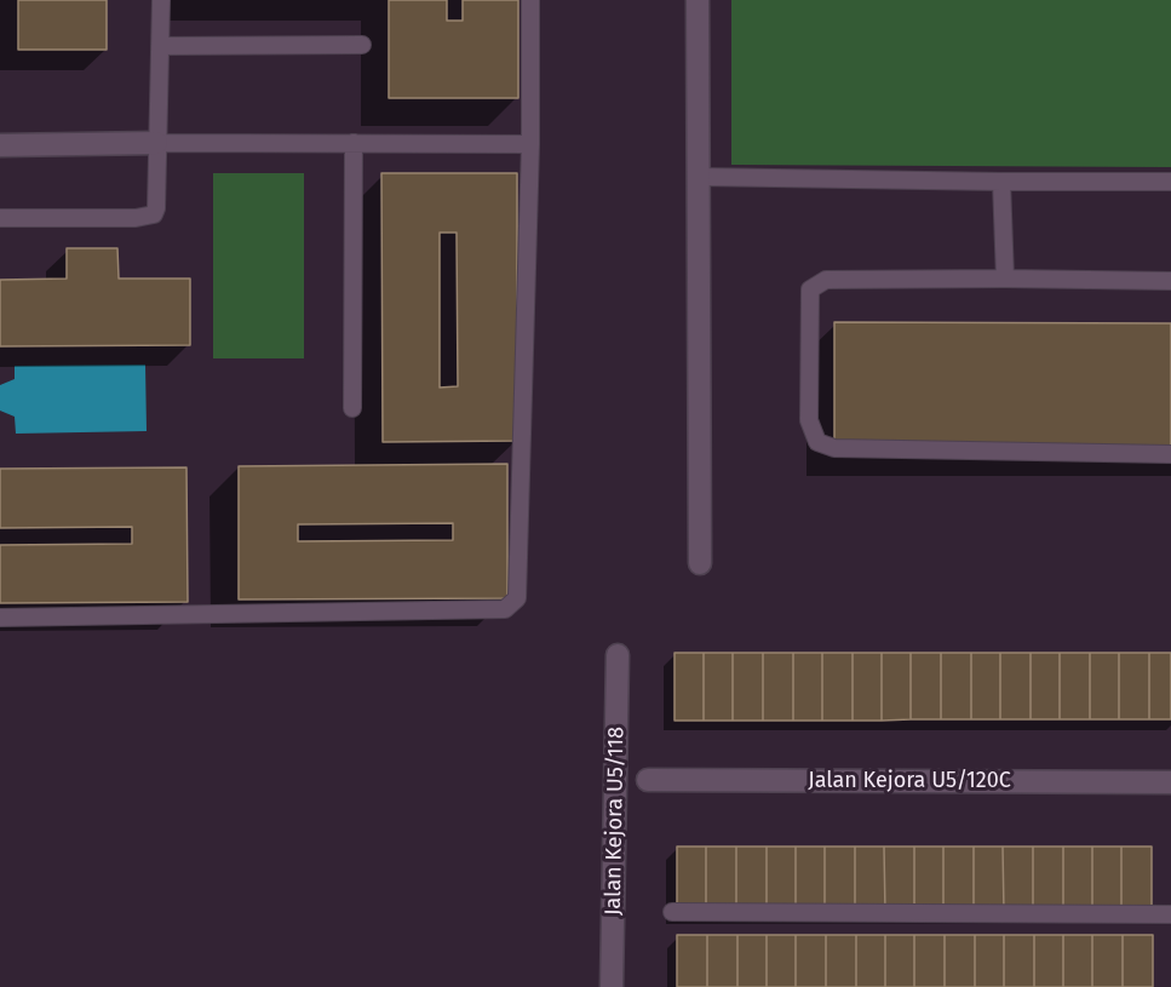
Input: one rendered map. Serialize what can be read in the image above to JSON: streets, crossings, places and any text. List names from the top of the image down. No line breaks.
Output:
{"streets":{"street":["Jalan Kejora U5/120C","Jalan Kejora U5/118"]}}
